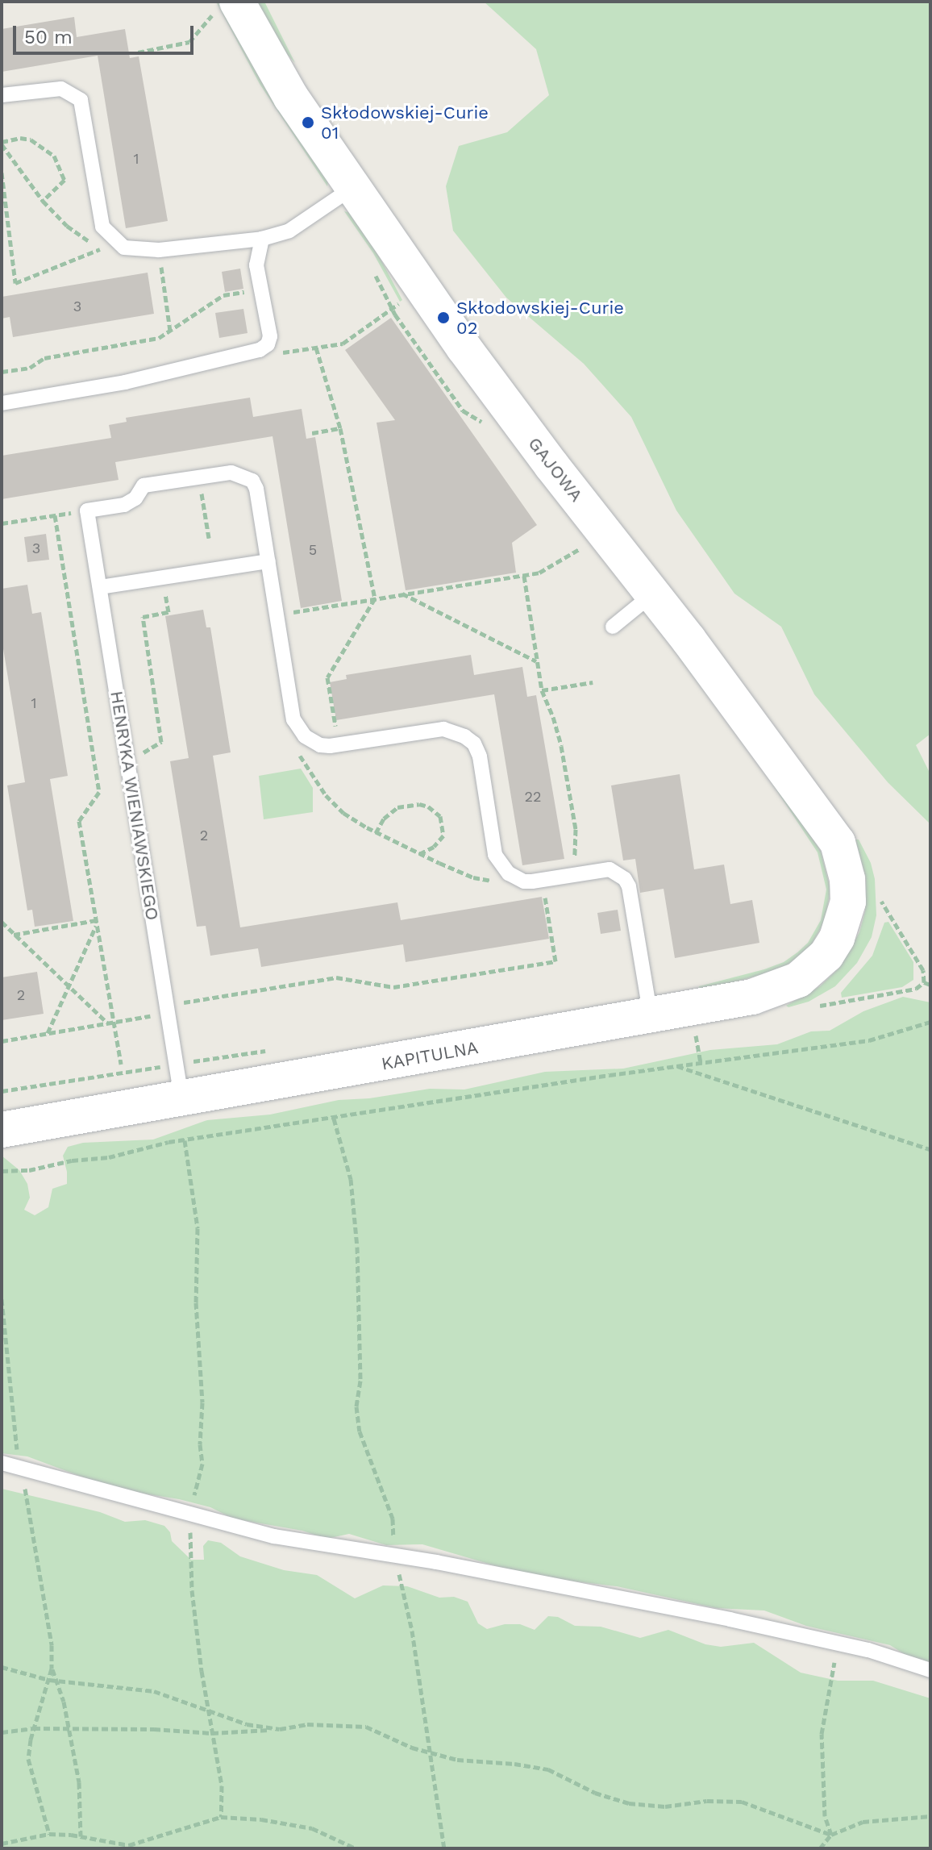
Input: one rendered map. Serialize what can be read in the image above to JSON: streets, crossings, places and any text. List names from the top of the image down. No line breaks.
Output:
{"streets":{"street":["GAJOWA","KAPITULNA"],"lane":["HENRYKA WIENIAWSKIEGO"]},"crossings":[["GAJOWA","KAPITULNA"],["HENRYKA WIENIAWSKIEGO","KAPITULNA"]],"places":["Skłodowskiej-Curie 01","Skłodowskiej-Curie 02"],"house_numbers":["1","3","3","5","1","22","2","2"],"scale_bar":"50 m"}
